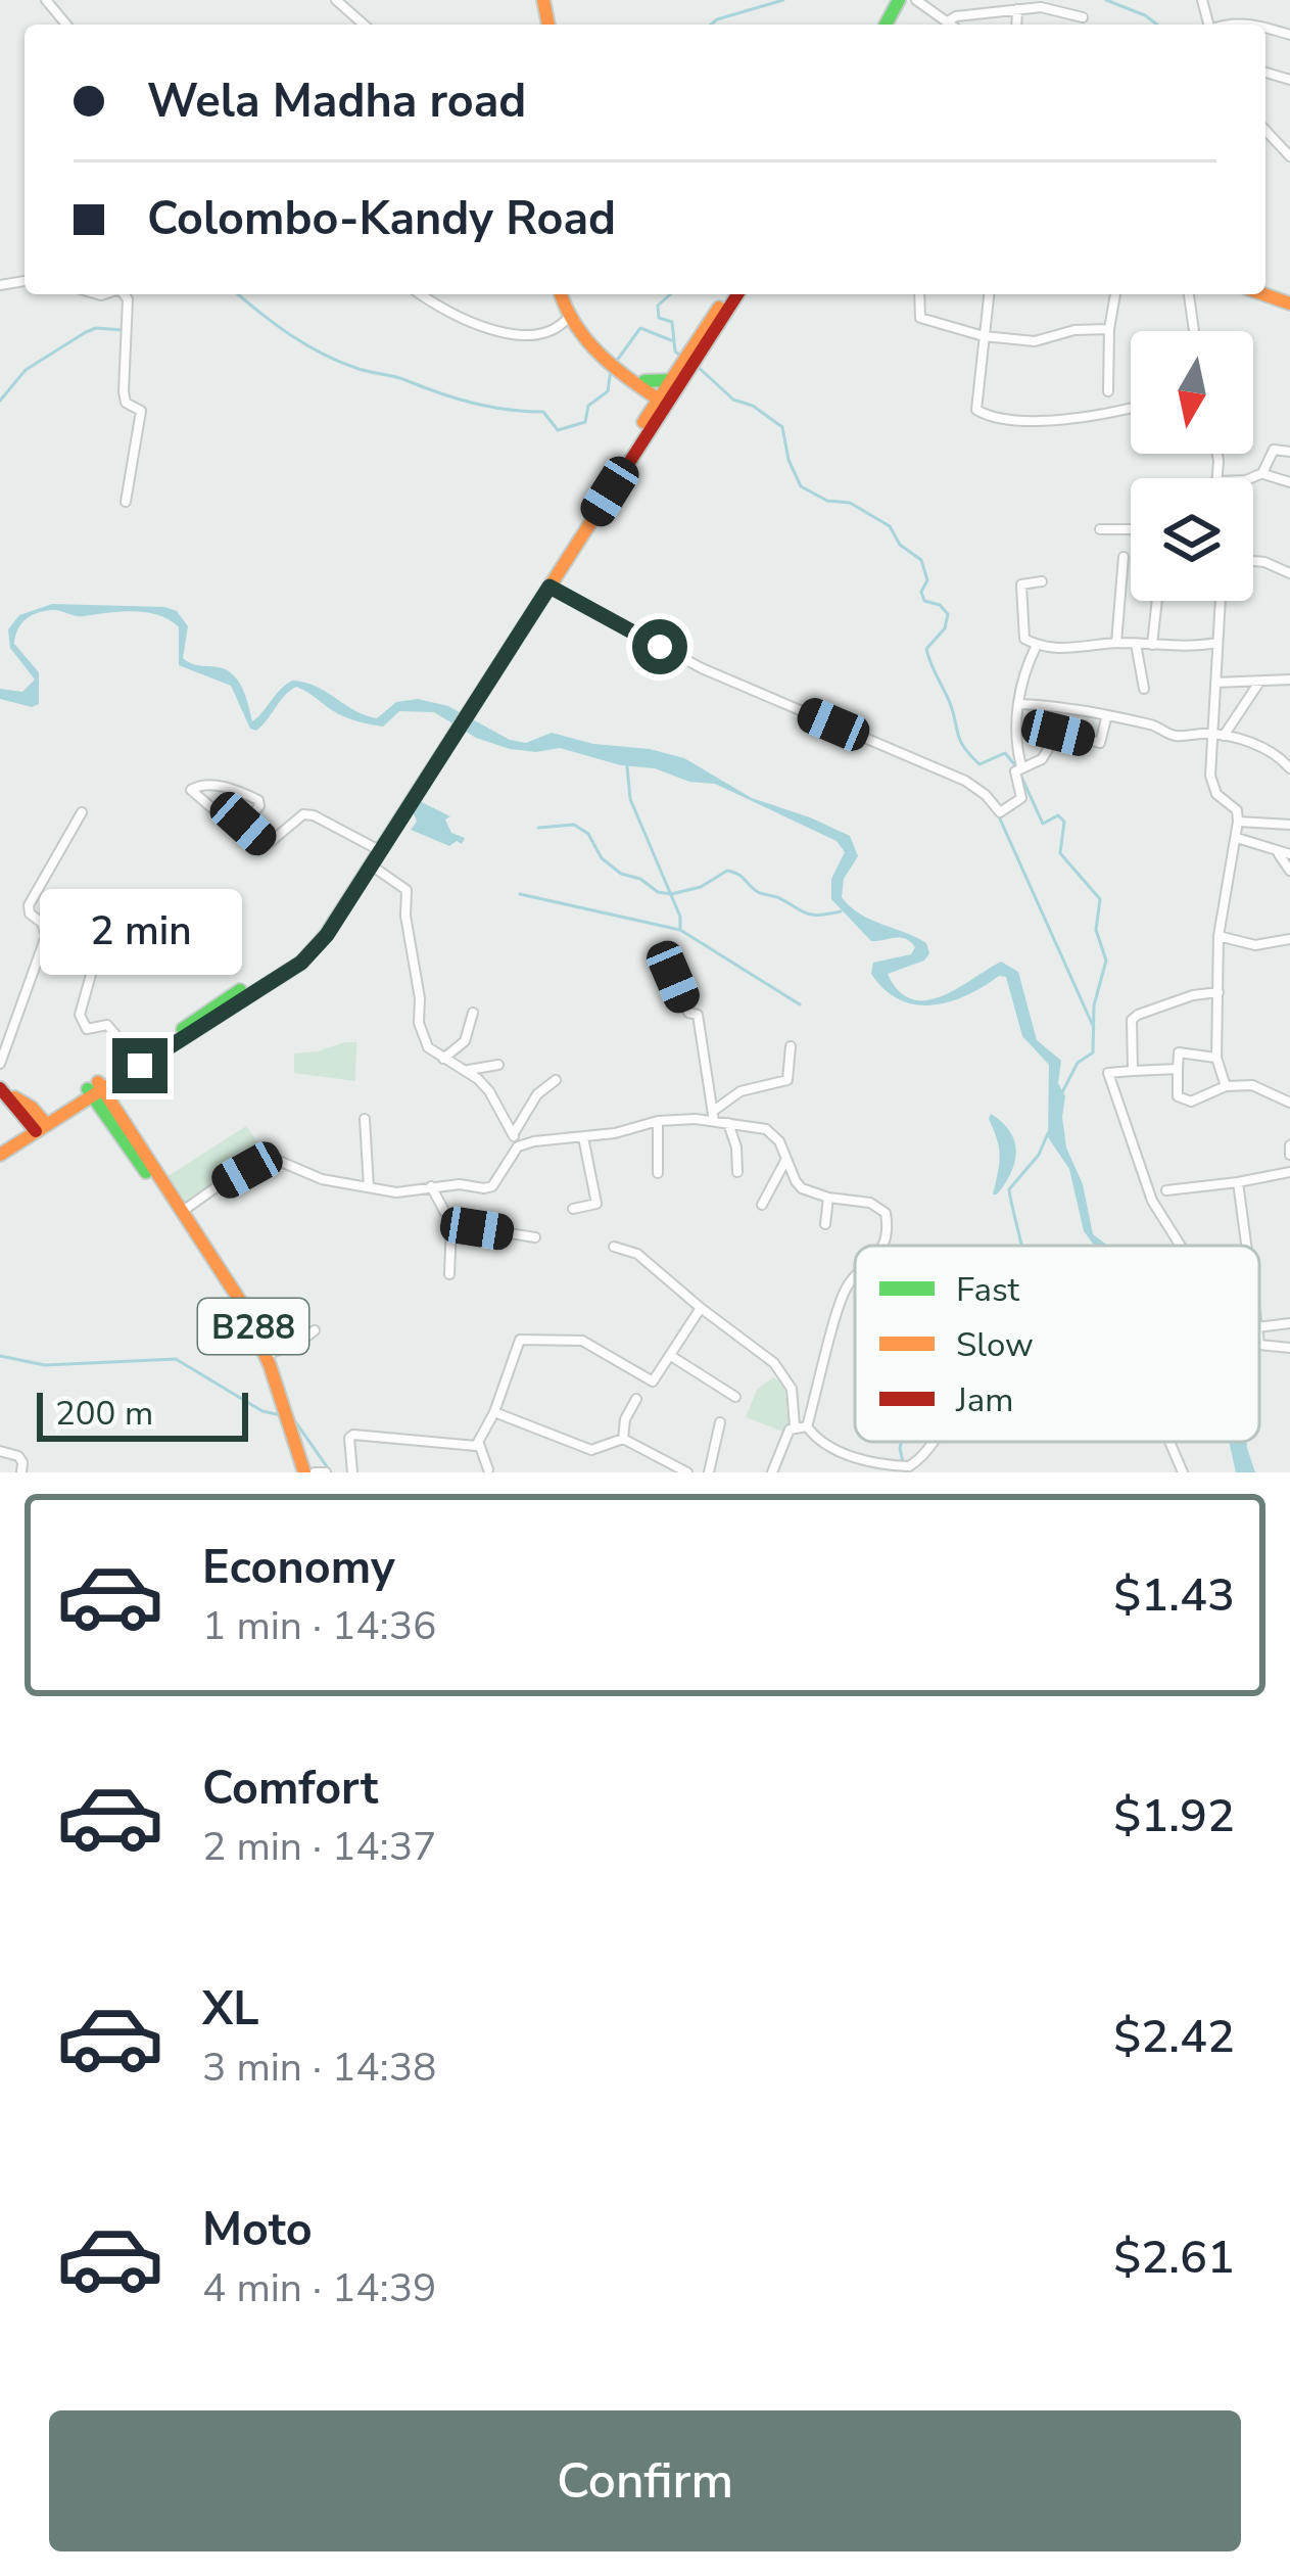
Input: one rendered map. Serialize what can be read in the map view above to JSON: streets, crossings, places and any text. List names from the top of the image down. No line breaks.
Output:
{"streets":{"main road":["B288"]},"legend":["Fast","Slow","Jam"],"scale_bar":"200 m","north":"bottom","page":{"banner":["Wela Madha road","Colombo-Kandy Road"],"bubble":"2 min","scale":"200 m","list":[{"name":"Economy","note":"1 min · 14:36","value":"$1.43"},{"name":"Comfort","note":"2 min · 14:37","value":"$1.92"},{"name":"XL","note":"3 min · 14:38","value":"$2.42"},{"name":"Moto","note":"4 min · 14:39","value":"$2.61"}],"buttons":"Confirm"}}
